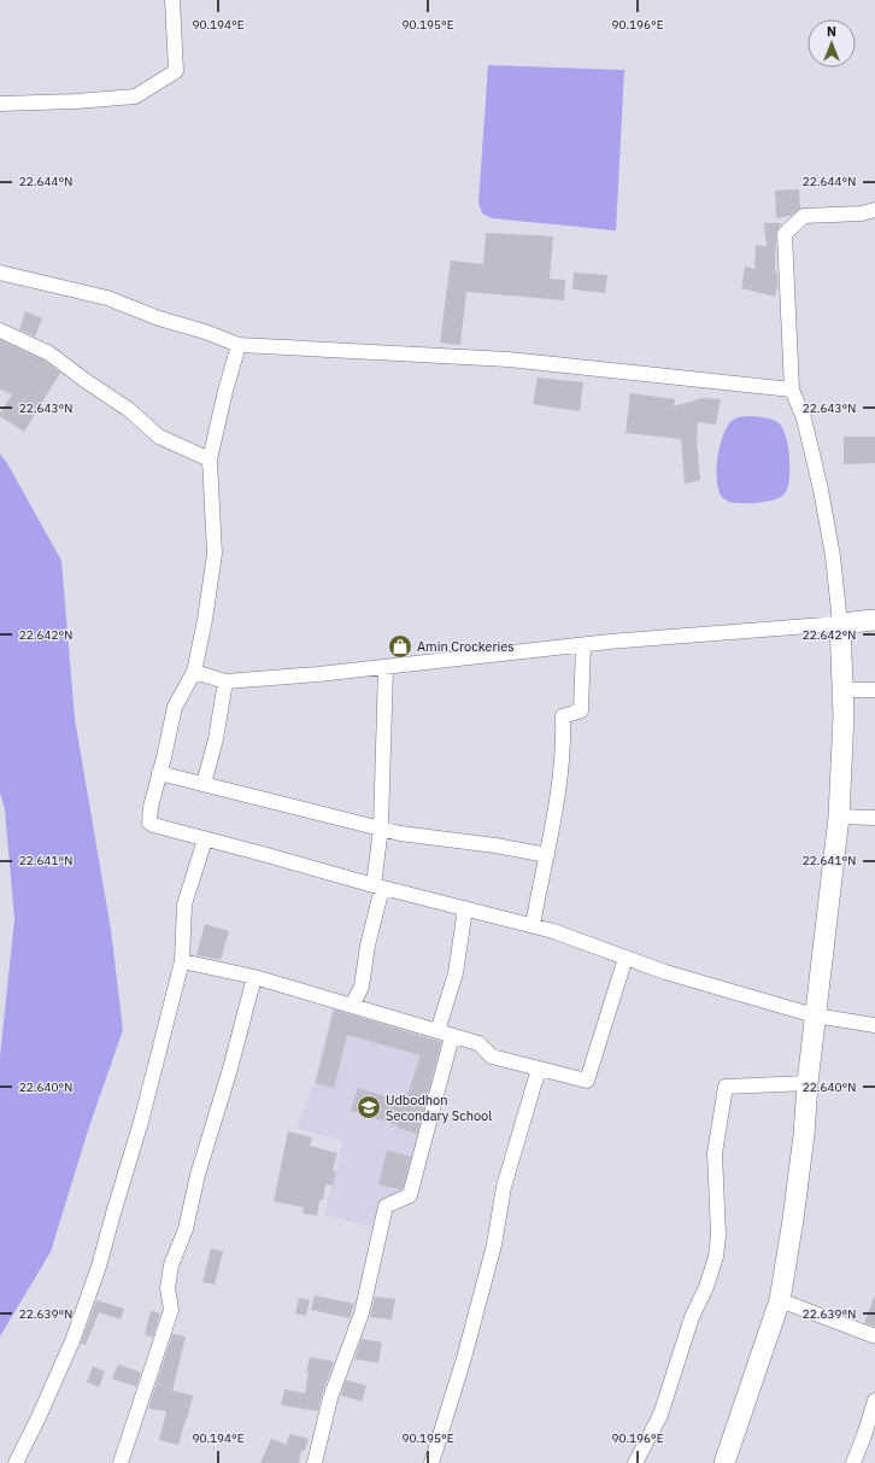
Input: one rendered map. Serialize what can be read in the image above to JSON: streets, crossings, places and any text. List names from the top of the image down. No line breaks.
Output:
{"places":{"shop":["Amin Crockeries"],"school or university":["Udbodhon Secondary School"]},"north":"top","coordinates":["90.194°E","90.195°E","90.196°E","22.644°N","22.643°N","22.642°N","22.641°N","22.640°N","22.639°N"]}
